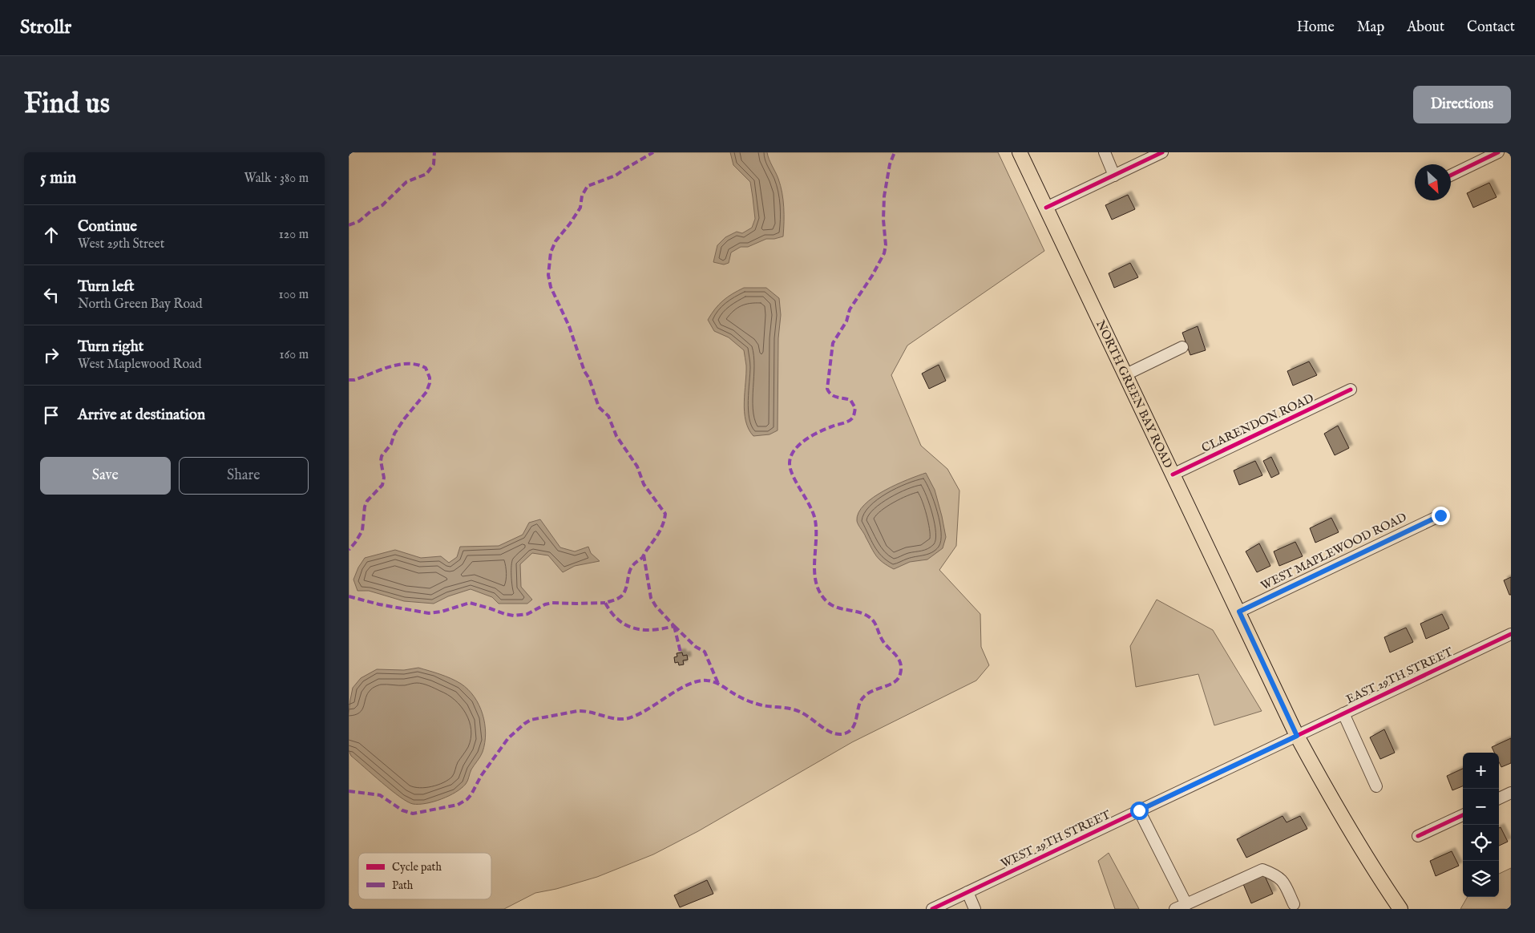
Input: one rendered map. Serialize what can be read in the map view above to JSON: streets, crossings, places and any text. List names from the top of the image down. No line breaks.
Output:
{"streets":{"main road":["NORTH GREEN BAY ROAD"],"street":["CLARENDON ROAD","WEST MAPLEWOOD ROAD","EAST 29TH STREET","WEST 29TH STREET"]},"crossings":[["NORTH GREEN BAY ROAD","CLARENDON ROAD"],["NORTH GREEN BAY ROAD","WEST MAPLEWOOD ROAD"],["NORTH GREEN BAY ROAD","EAST 29TH STREET"],["NORTH GREEN BAY ROAD","WEST 29TH STREET"],["EAST 29TH STREET","WEST 29TH STREET"]],"legend":["Cycle path","Path"],"north":"bottom right","page":{"header":"Strollr","nav":["Home","Map","About","Contact"],"buttons":["Directions",["Save","Share"]],"title":"Find us","heading":["5 min","Walk · 380 m"],"list":[["Continue","West 29th Street","120 m"],["Turn left","North Green Bay Road","100 m"],["Turn right","West Maplewood Road","160 m"],"Arrive at destination"],"map_buttons":["+","−"]}}
